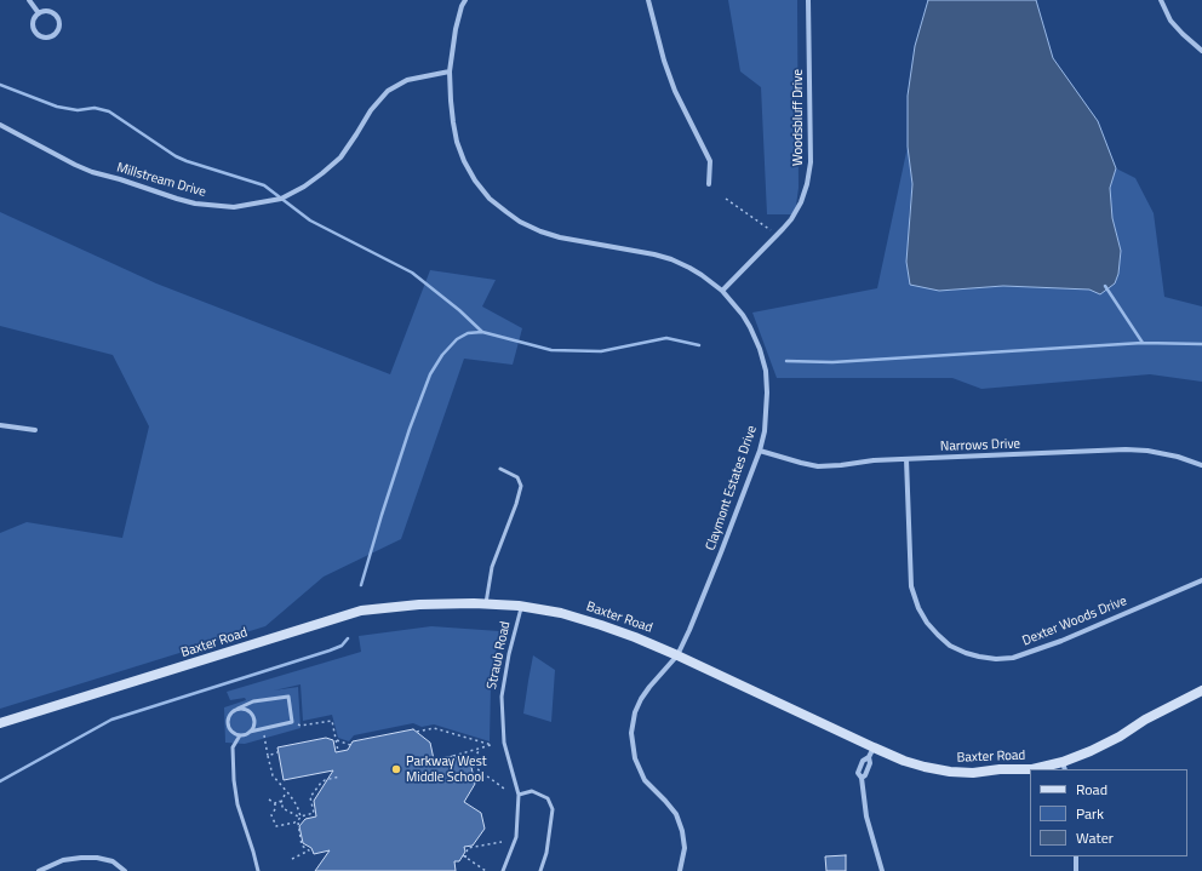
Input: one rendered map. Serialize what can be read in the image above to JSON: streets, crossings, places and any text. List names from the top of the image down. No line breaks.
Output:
{"streets":{"main road":["Baxter Road"],"street":["Woodsbluff Drive","Millstream Drive","Narrows Drive","Claymont Estates Drive","Dexter Woods Drive"],"lane":["Straub Road"]},"crossings":[["Woodsbluff Drive","Claymont Estates Drive"],["Millstream Drive","Claymont Estates Drive"],["Narrows Drive","Claymont Estates Drive"],["Narrows Drive","Dexter Woods Drive"],["Claymont Estates Drive","Baxter Road"],["Baxter Road","Straub Road"]],"places":["Parkway West Middle School"],"legend":["Road","Park","Water"]}
